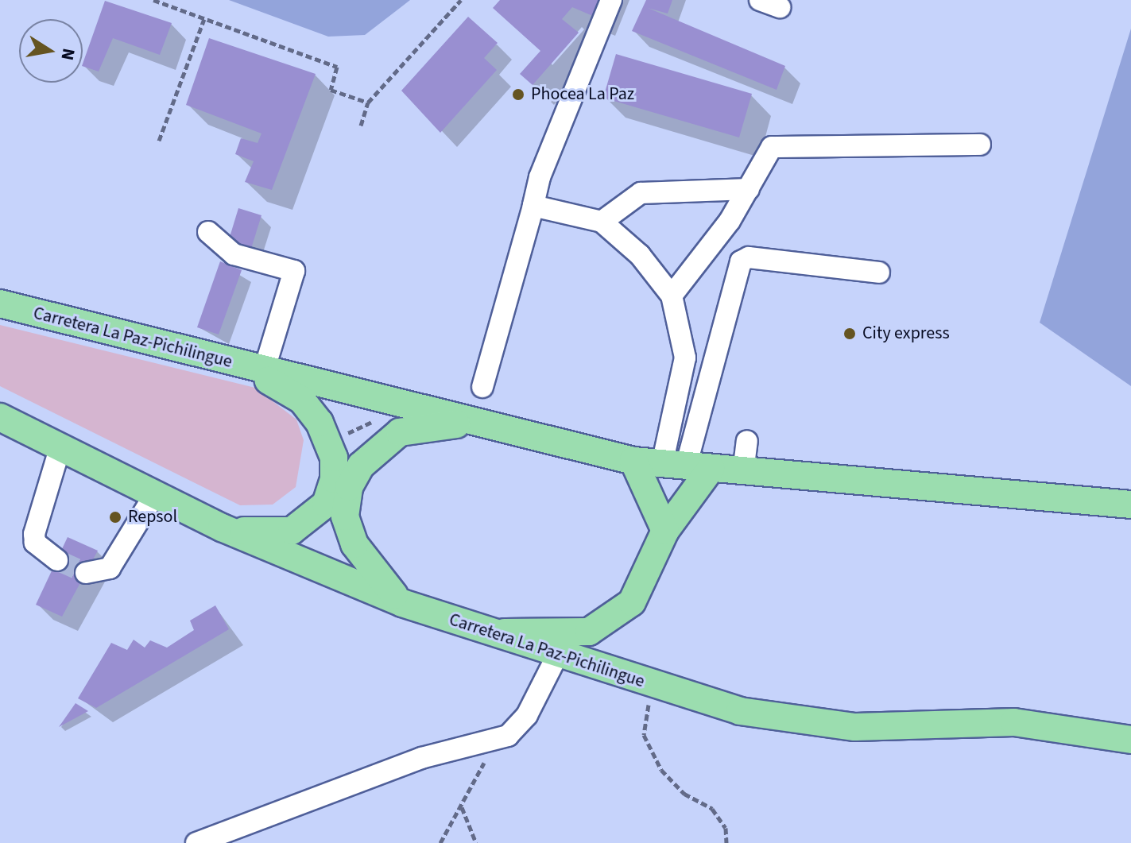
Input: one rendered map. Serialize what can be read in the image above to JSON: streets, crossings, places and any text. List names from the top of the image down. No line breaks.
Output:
{"streets":{"main road":["Carretera La Paz-Pichilingue"]},"places":["Phocea La Paz","City express","Repsol"],"north":"right"}
